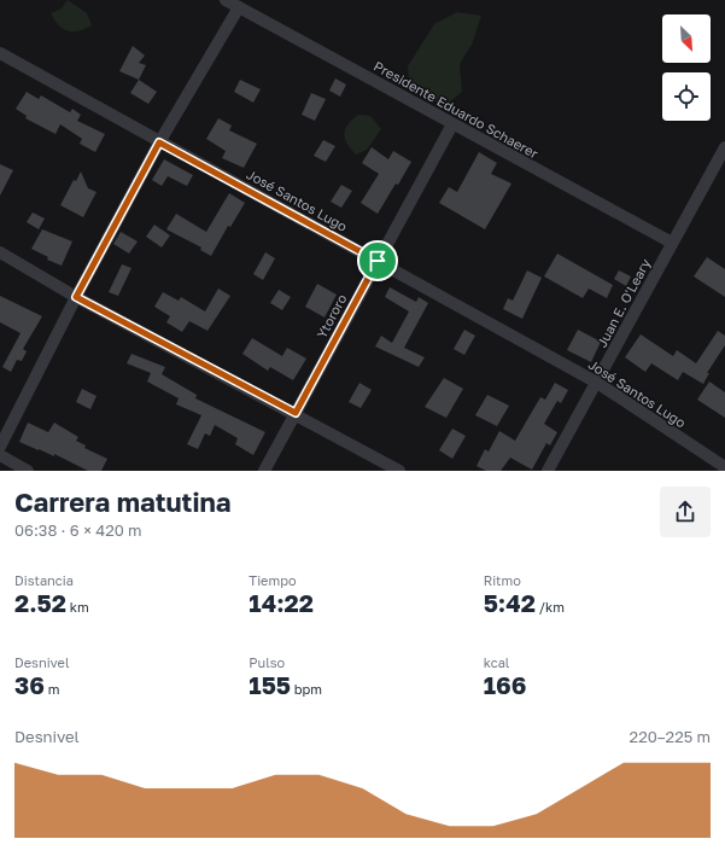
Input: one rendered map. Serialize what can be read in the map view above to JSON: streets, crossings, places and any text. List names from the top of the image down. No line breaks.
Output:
{"streets":{"street":["Presidente Eduardo Schaerer","José Santos Lugo","Juan E. O'Leary","Ytororo"]},"crossings":[["Presidente Eduardo Schaerer","Juan E. O'Leary"],["Presidente Eduardo Schaerer","Ytororo"],["José Santos Lugo","Juan E. O'Leary"],["José Santos Lugo","Ytororo"]],"north":"bottom right","page":{"heading":["Carrera matutina","06:38 · 6 × 420 m"],"stats":[["Distancia","2.52 km"],["Tiempo","14:22"],["Ritmo","5:42 /km"],["Desnivel","36 m"],["Pulso","155 bpm"],["kcal","166"]],"chart":["Desnivel","220–225 m"]}}
